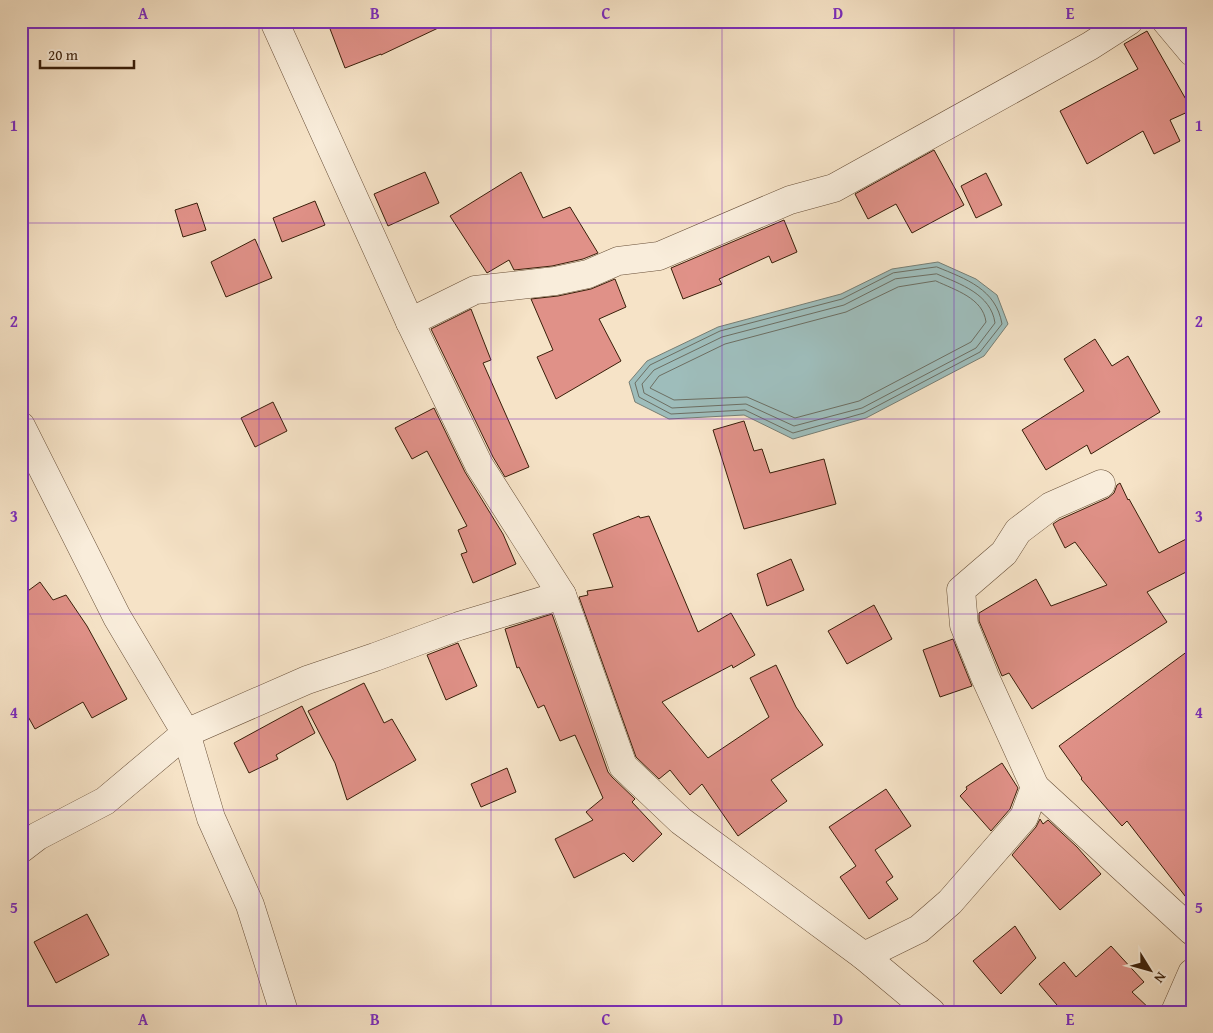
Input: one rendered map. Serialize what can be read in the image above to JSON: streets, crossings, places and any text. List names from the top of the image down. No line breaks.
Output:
{"scale_bar":"20 m","north":"bottom right","grid":{"columns":["A","B","C","D","E"],"rows":["1","2","3","4","5"]}}
